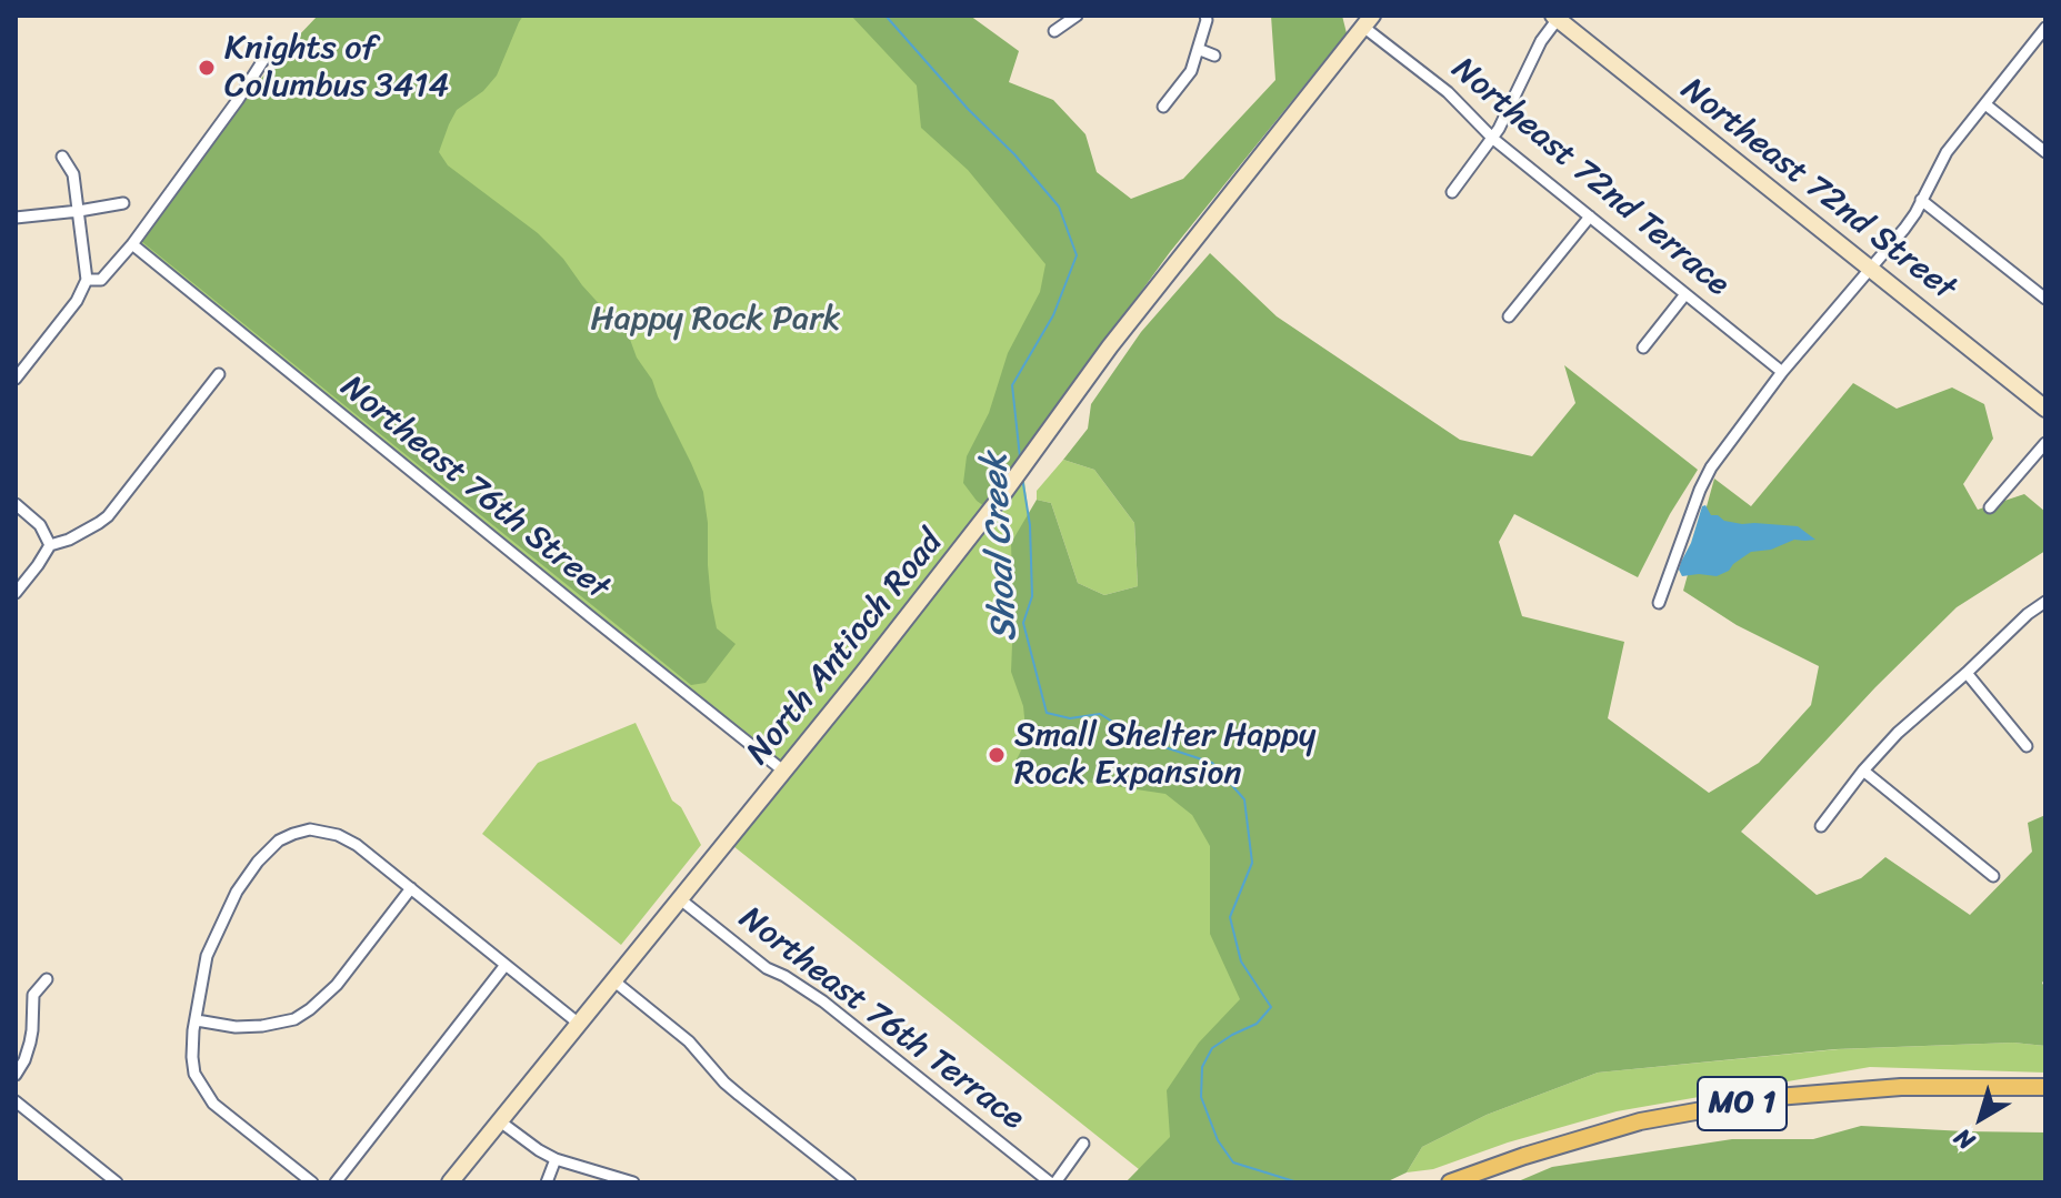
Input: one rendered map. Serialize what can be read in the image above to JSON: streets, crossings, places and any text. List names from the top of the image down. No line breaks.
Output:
{"streets":{"main road":["MO 1"],"street":["Northeast 72nd Terrace","Northeast 72nd Street","Northeast 76th Street","North Antioch Road","Northeast 76th Terrace"]},"crossings":[["Northeast 72nd Terrace","North Antioch Road"],["Northeast 76th Street","North Antioch Road"],["North Antioch Road","Northeast 76th Terrace"]],"water":["Shoal Creek"],"parks":["Happy Rock Park"],"places":["Knights of Columbus 3414","Small Shelter Happy Rock Expansion"],"north":"bottom left"}
